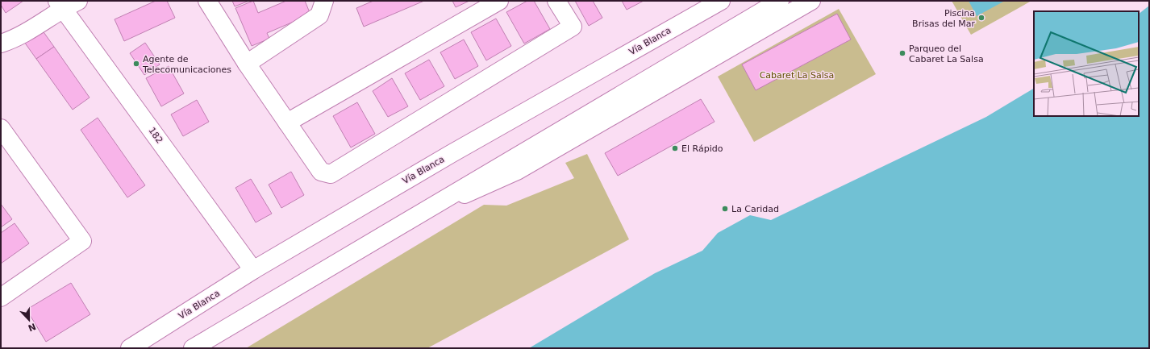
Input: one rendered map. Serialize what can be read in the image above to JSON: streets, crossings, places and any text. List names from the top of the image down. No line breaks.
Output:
{"streets":{"main road":["Vía Blanca","182"]},"crossings":[["Vía Blanca","182"]],"parks":["Cabaret La Salsa"],"places":["Piscina Brisas del Mar","Parqueo del Cabaret La Salsa","Agente de Telecomunicaciones","El Rápido","La Caridad"],"north":"bottom"}
